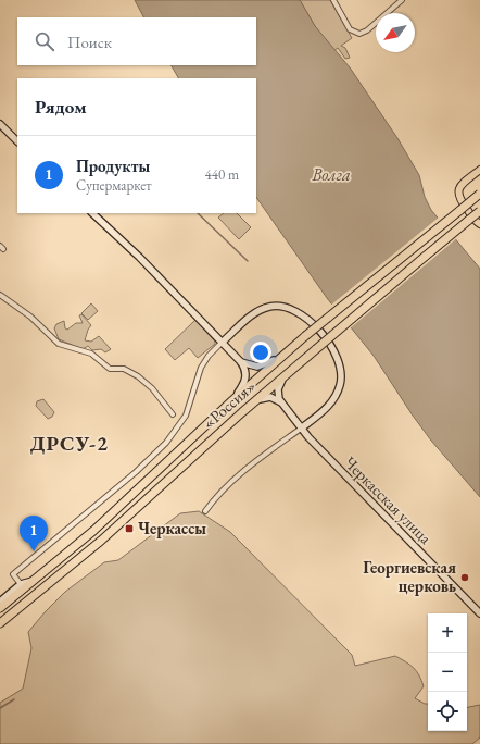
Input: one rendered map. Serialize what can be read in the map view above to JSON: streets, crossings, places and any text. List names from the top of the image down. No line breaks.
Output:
{"streets":{"highway":["«Россия»"],"street":["Черкасская улица"]},"districts":["ДРСУ-2"],"water":["Волга"],"places":{"transit":["Черкассы"],"other":["Георгиевская церковь"]},"north":"bottom left","page":{"search":"Поиск","heading":"Рядом","list":[{"mark":"1","name":"Продукты","note":"Супермаркет","value":"440 m"}],"pins":"1","map_buttons":["+","−"]}}
